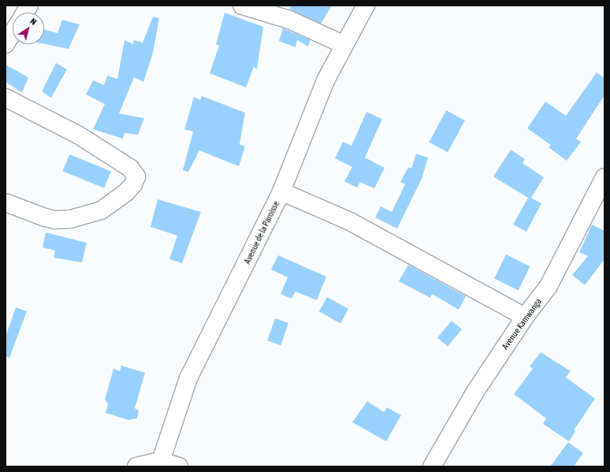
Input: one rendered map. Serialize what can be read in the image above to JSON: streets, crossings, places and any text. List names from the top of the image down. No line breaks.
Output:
{"streets":{"street":["Avenue de la Paroisse","Avenue Kamwanga"]},"north":"top right"}
